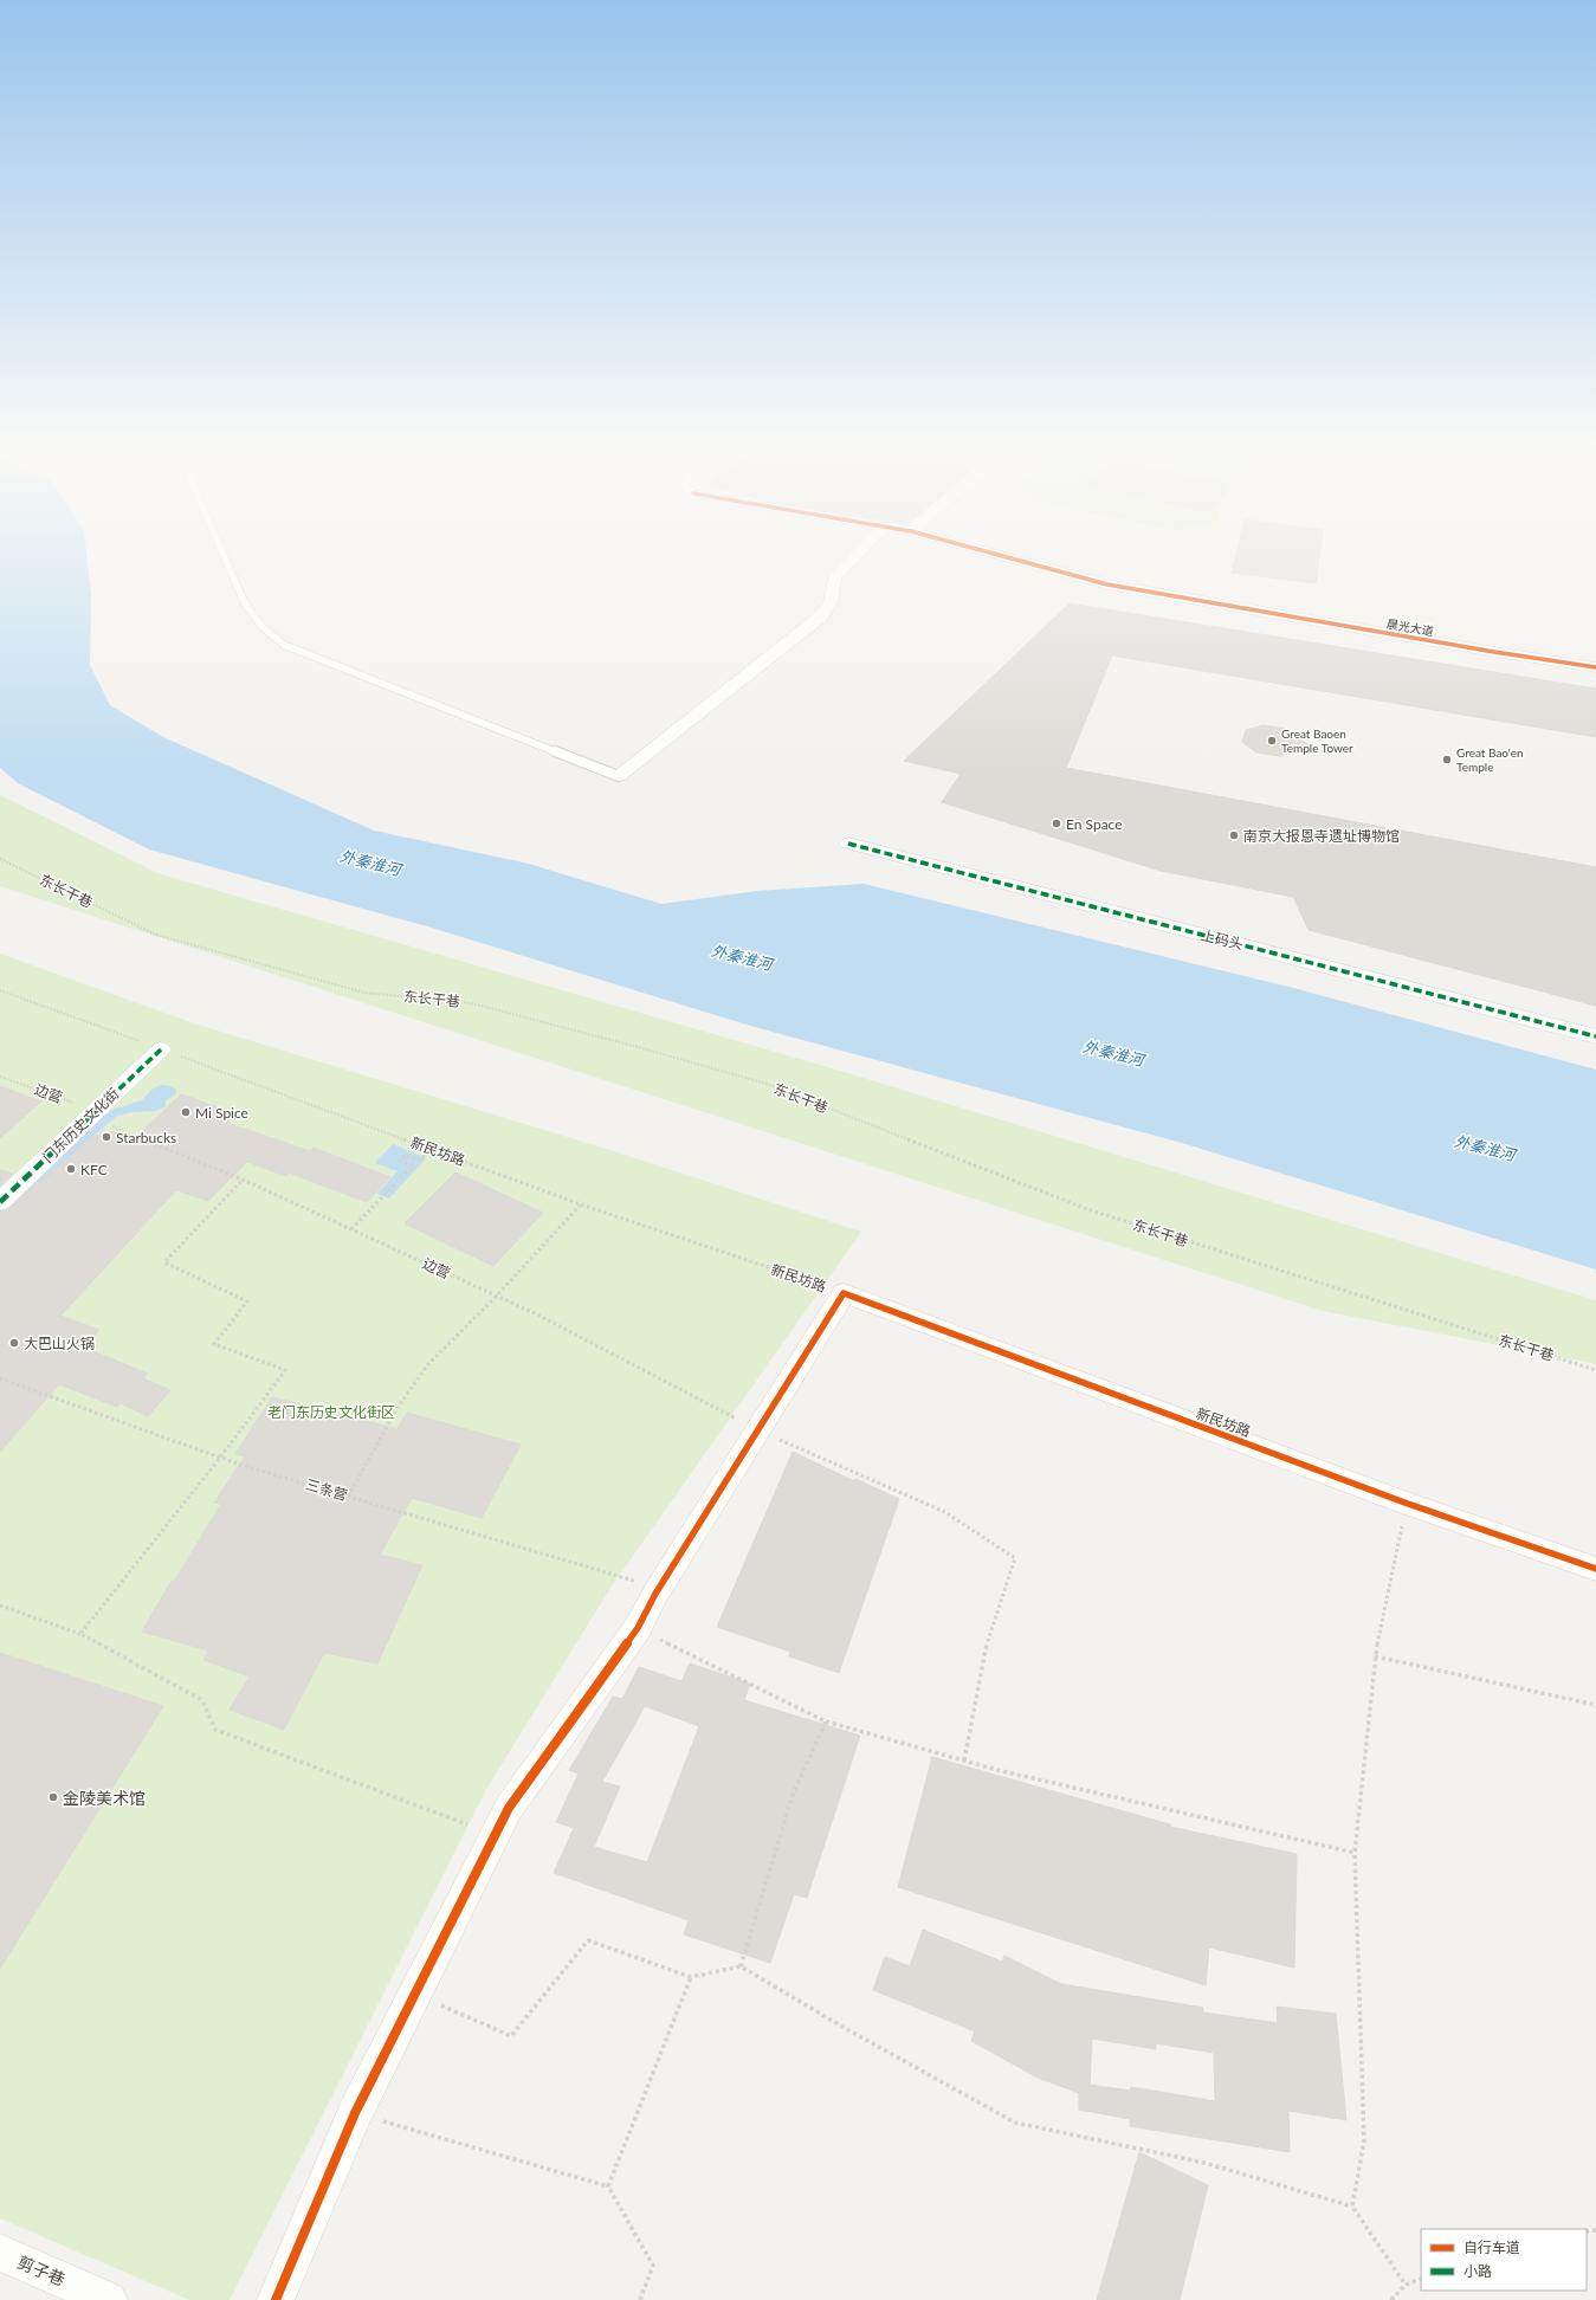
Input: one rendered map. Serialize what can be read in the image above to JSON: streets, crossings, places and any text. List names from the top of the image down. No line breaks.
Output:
{"streets":{"street":["晨光大道","上码头","门东历史文化街","新民坊路","剪子巷"],"path":["东长干巷","边营","三条营"]},"crossings":[["边营","门东历史文化街"],["门东历史文化街","新民坊路"]],"water":["外秦淮河"],"parks":["老门东历史文化街区"],"places":["Great Baoen Temple Tower","Great Bao'en Temple","En Space","南京大报恩寺遗址博物馆","Mi Spice","Starbucks","KFC","大巴山火锅","金陵美术馆"],"legend":["自行车道","小路"]}
